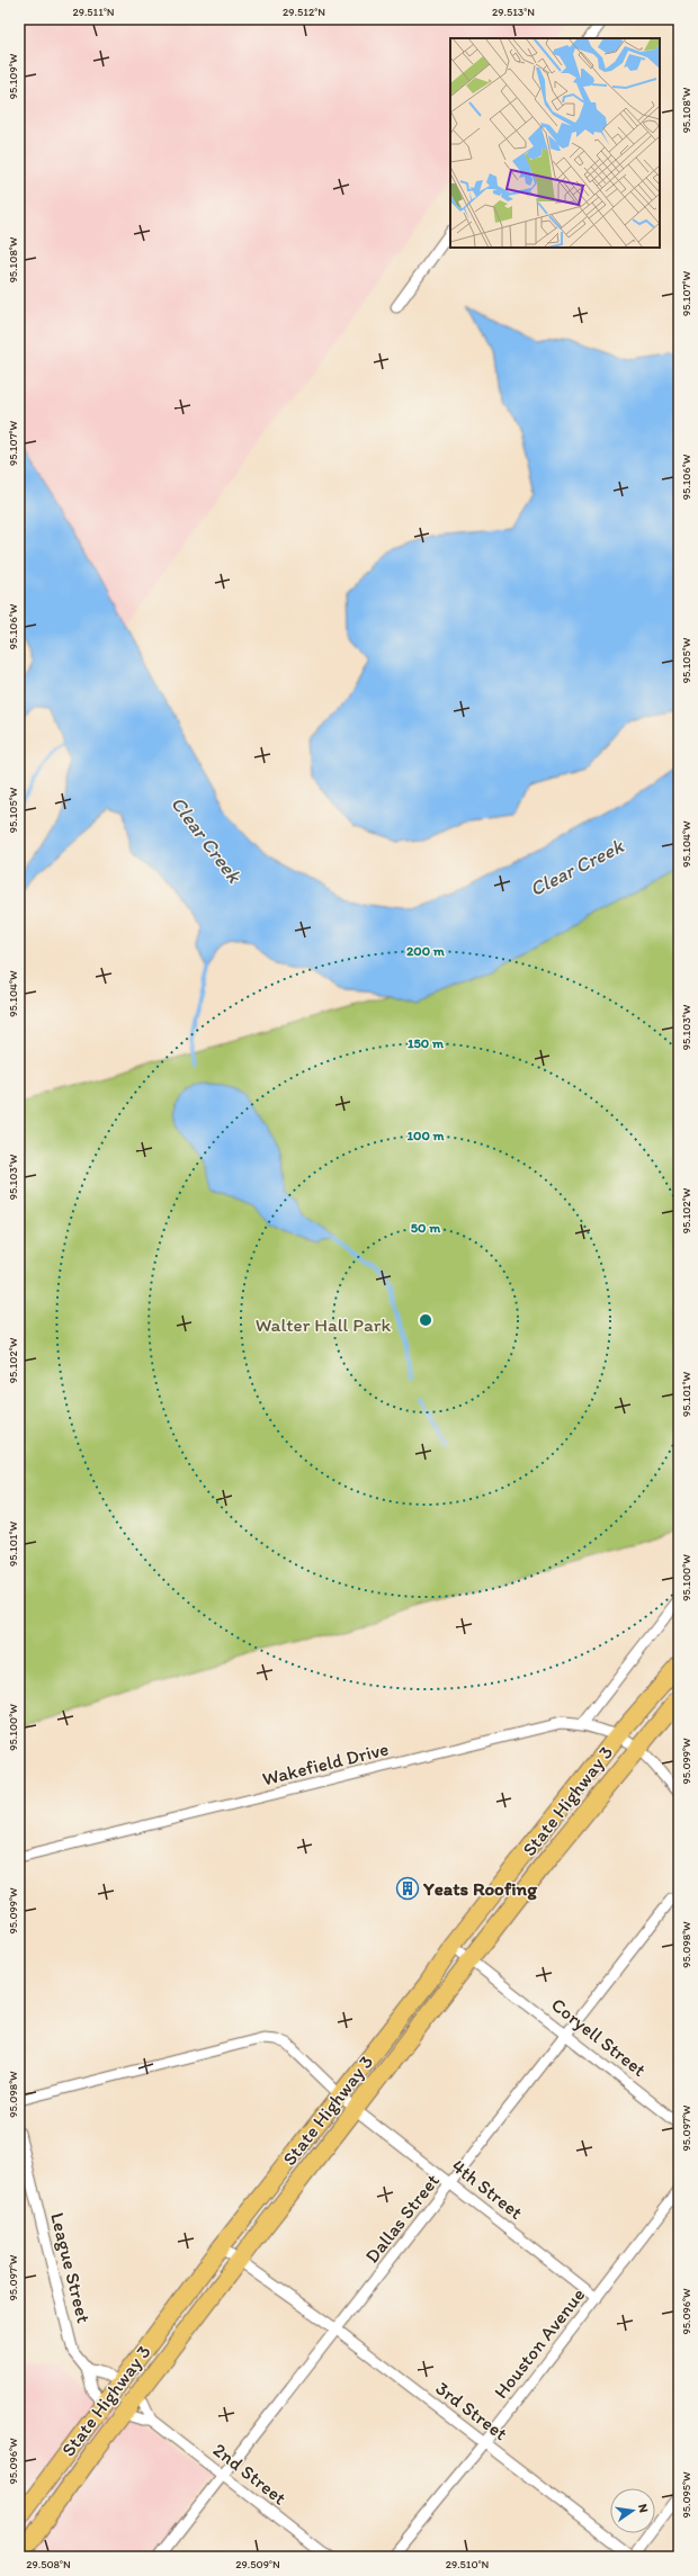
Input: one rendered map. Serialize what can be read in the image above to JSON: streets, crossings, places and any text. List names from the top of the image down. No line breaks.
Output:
{"streets":{"main road":["State Highway 3"],"street":["Wakefield Drive","Coryell Street","4th Street","Dallas Street","League Street","Houston Avenue","3rd Street","2nd Street"]},"crossings":[["Wakefield Drive","State Highway 3"],["State Highway 3","Coryell Street"],["State Highway 3","4th Street"],["State Highway 3","League Street"],["State Highway 3","3rd Street"],["State Highway 3","2nd Street"],["Coryell Street","Dallas Street"],["4th Street","Dallas Street"],["4th Street","Houston Avenue"],["Dallas Street","3rd Street"],["Dallas Street","2nd Street"],["Houston Avenue","3rd Street"]],"water":["Clear Creek"],"parks":["Walter Hall Park"],"places":{"building":["Yeats Roofing"]},"north":"right","coordinates":["29.511°N","29.512°N","29.513°N","95.109°W","95.108°W","95.107°W","95.106°W","95.105°W","95.104°W","95.103°W","95.102°W","95.101°W","95.100°W","95.099°W","95.098°W","95.097°W","95.096°W","95.095°W","29.508°N","29.509°N","29.510°N"],"rings":["200 m","150 m","100 m","50 m"]}
